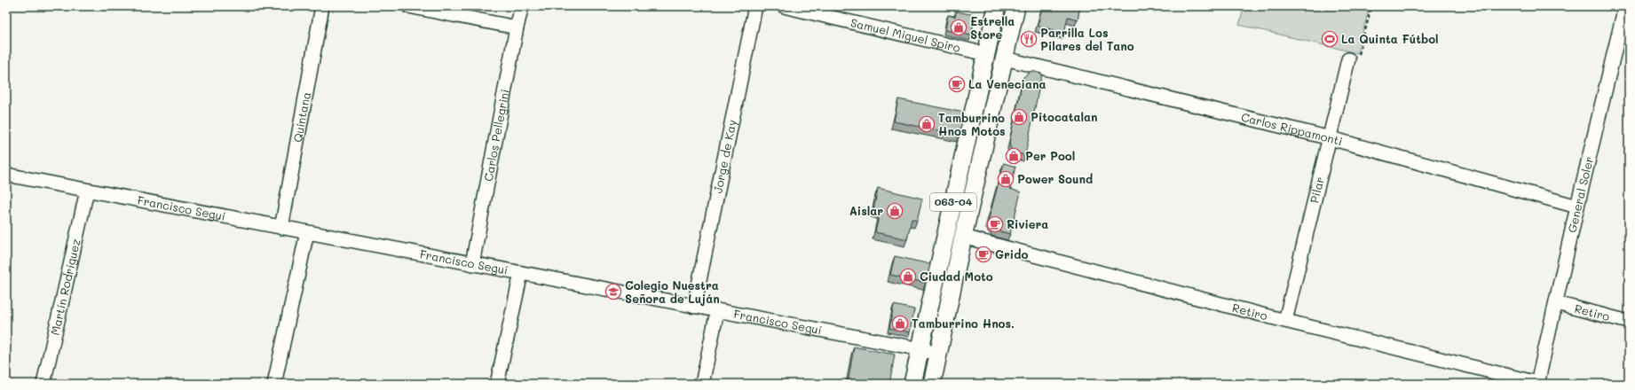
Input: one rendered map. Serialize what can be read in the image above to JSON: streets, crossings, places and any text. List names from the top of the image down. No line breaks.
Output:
{"streets":{"main road":["063-04"],"street":["Samuel Miguel Spiro","Quintana","Carlos Rippamonti","Carlos Pellegrini","Jorge de Kay","Pilar","General Soler","Francisco Seguí","Martín Rodríguez","Retiro"]},"crossings":[["Samuel Miguel Spiro","063-04"],["Quintana","Francisco Seguí"],["Carlos Rippamonti","Pilar"],["Carlos Rippamonti","General Soler"],["Carlos Rippamonti","063-04"],["Carlos Pellegrini","Francisco Seguí"],["Jorge de Kay","Francisco Seguí"],["Pilar","Retiro"],["General Soler","Retiro"],["063-04","Francisco Seguí"],["063-04","Retiro"],["Francisco Seguí","Martín Rodríguez"]],"places":{"shop":["Estrella Store","Pitocatalan","Tamburrino Hnos Motos","Per Pool","Power Sound","Aislar","Ciudad Moto","Tamburrino Hnos."],"restaurant":["Parrilla Los Pilares del Tano"],"sports":["La Quinta Fútbol"],"cafe":["La Veneciana","Riviera","Grido"],"school or university":["Colegio Nuestra Señora de Luján"]}}
